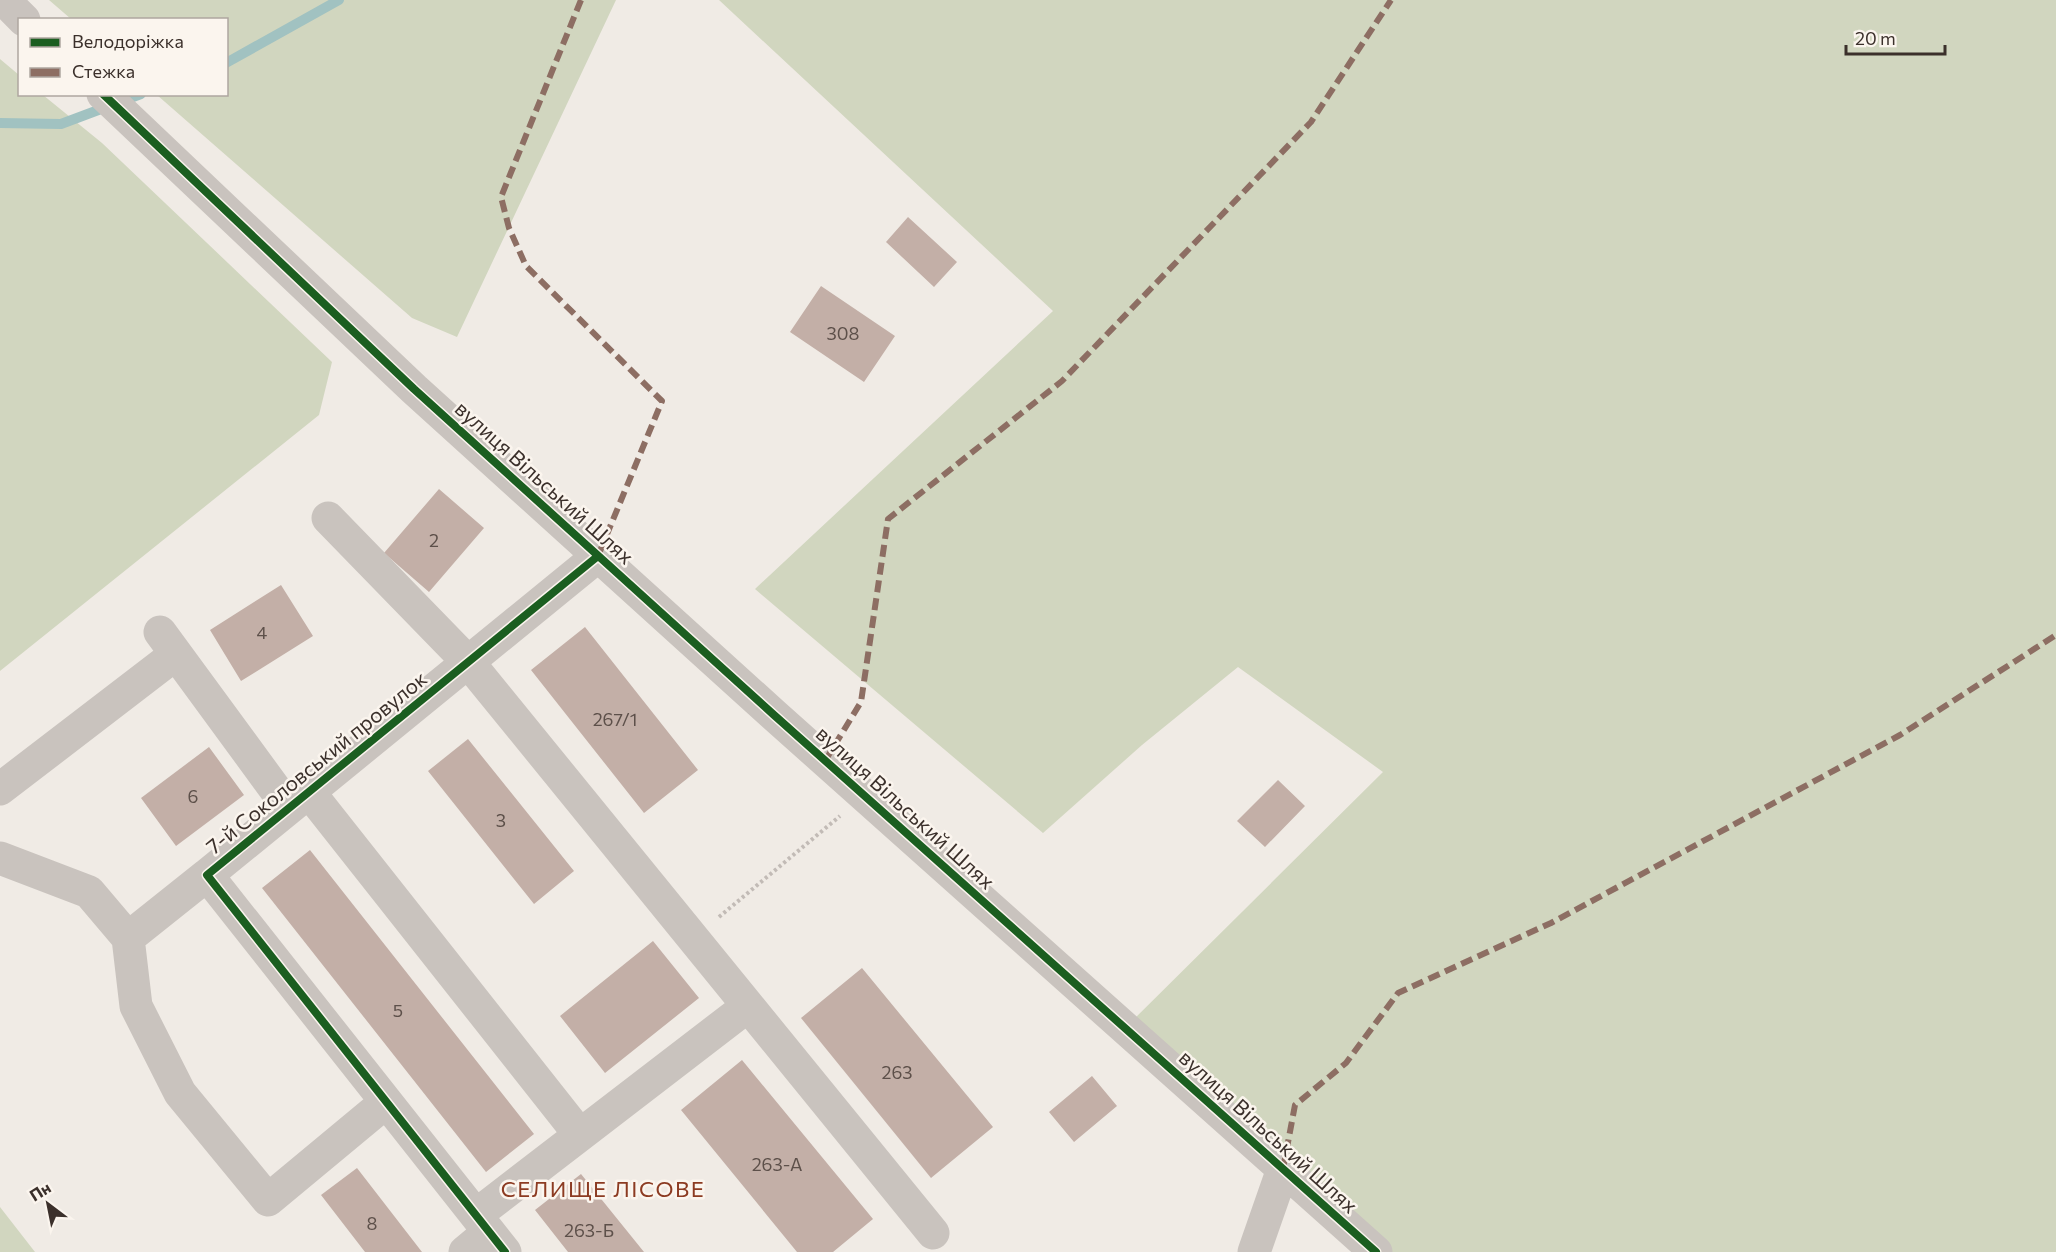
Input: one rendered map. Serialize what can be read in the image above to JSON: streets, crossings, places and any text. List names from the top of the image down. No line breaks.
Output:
{"streets":{"street":["вулиця Вільський Шлях","7-й Соколовський провулок"]},"crossings":[["вулиця Вільський Шлях","7-й Соколовський провулок"]],"districts":["СЕЛИЩЕ ЛІСОВЕ"],"house_numbers":["308","2","4","267/1","6","3","5","263","263-А","8","263-Б"],"legend":["Велодоріжка","Стежка"],"scale_bar":"20 m","north":"top left"}
